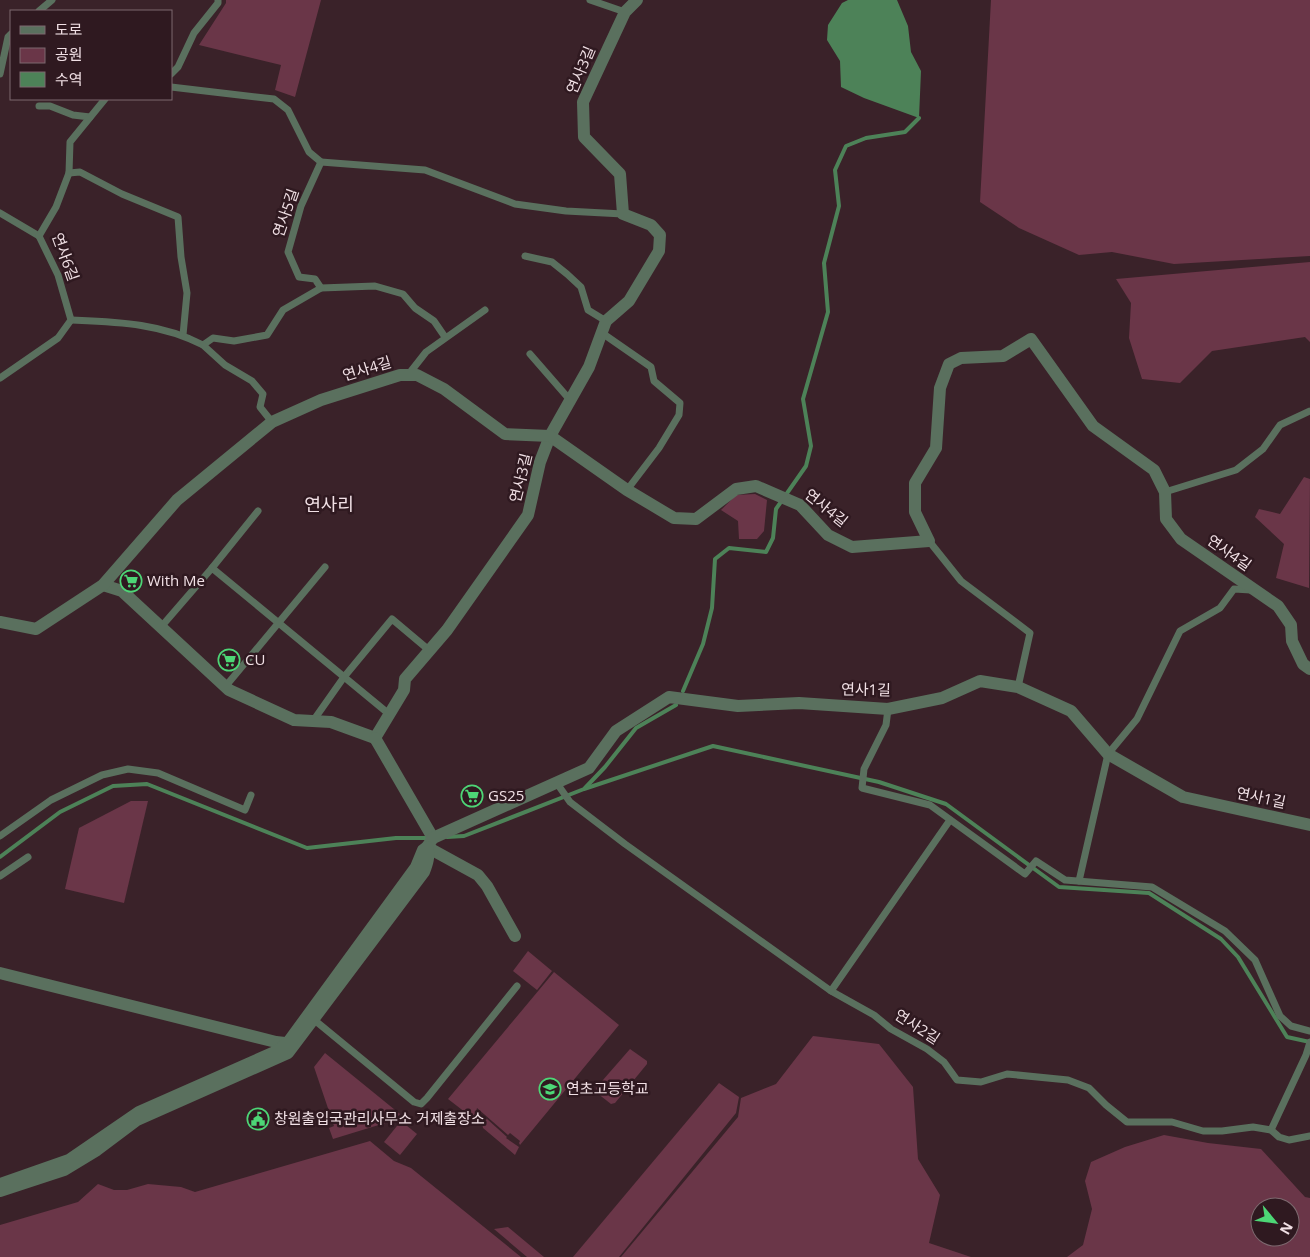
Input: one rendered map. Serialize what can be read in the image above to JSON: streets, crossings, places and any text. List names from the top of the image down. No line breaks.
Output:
{"streets":{"street":["연사3길","연사4길","연사1길"],"lane":["연사5길","연사6길","연사2길"]},"crossings":[["연사3길","연사4길"],["연사1길","연사2길"]],"districts":["연사리"],"places":{"supermarket":["With Me","CU","GS25"],"school or university":["연초고등학교"],"public building":["창원출입국관리사무소 거제출장소"]},"legend":["도로","공원","수역"],"north":"bottom right"}
